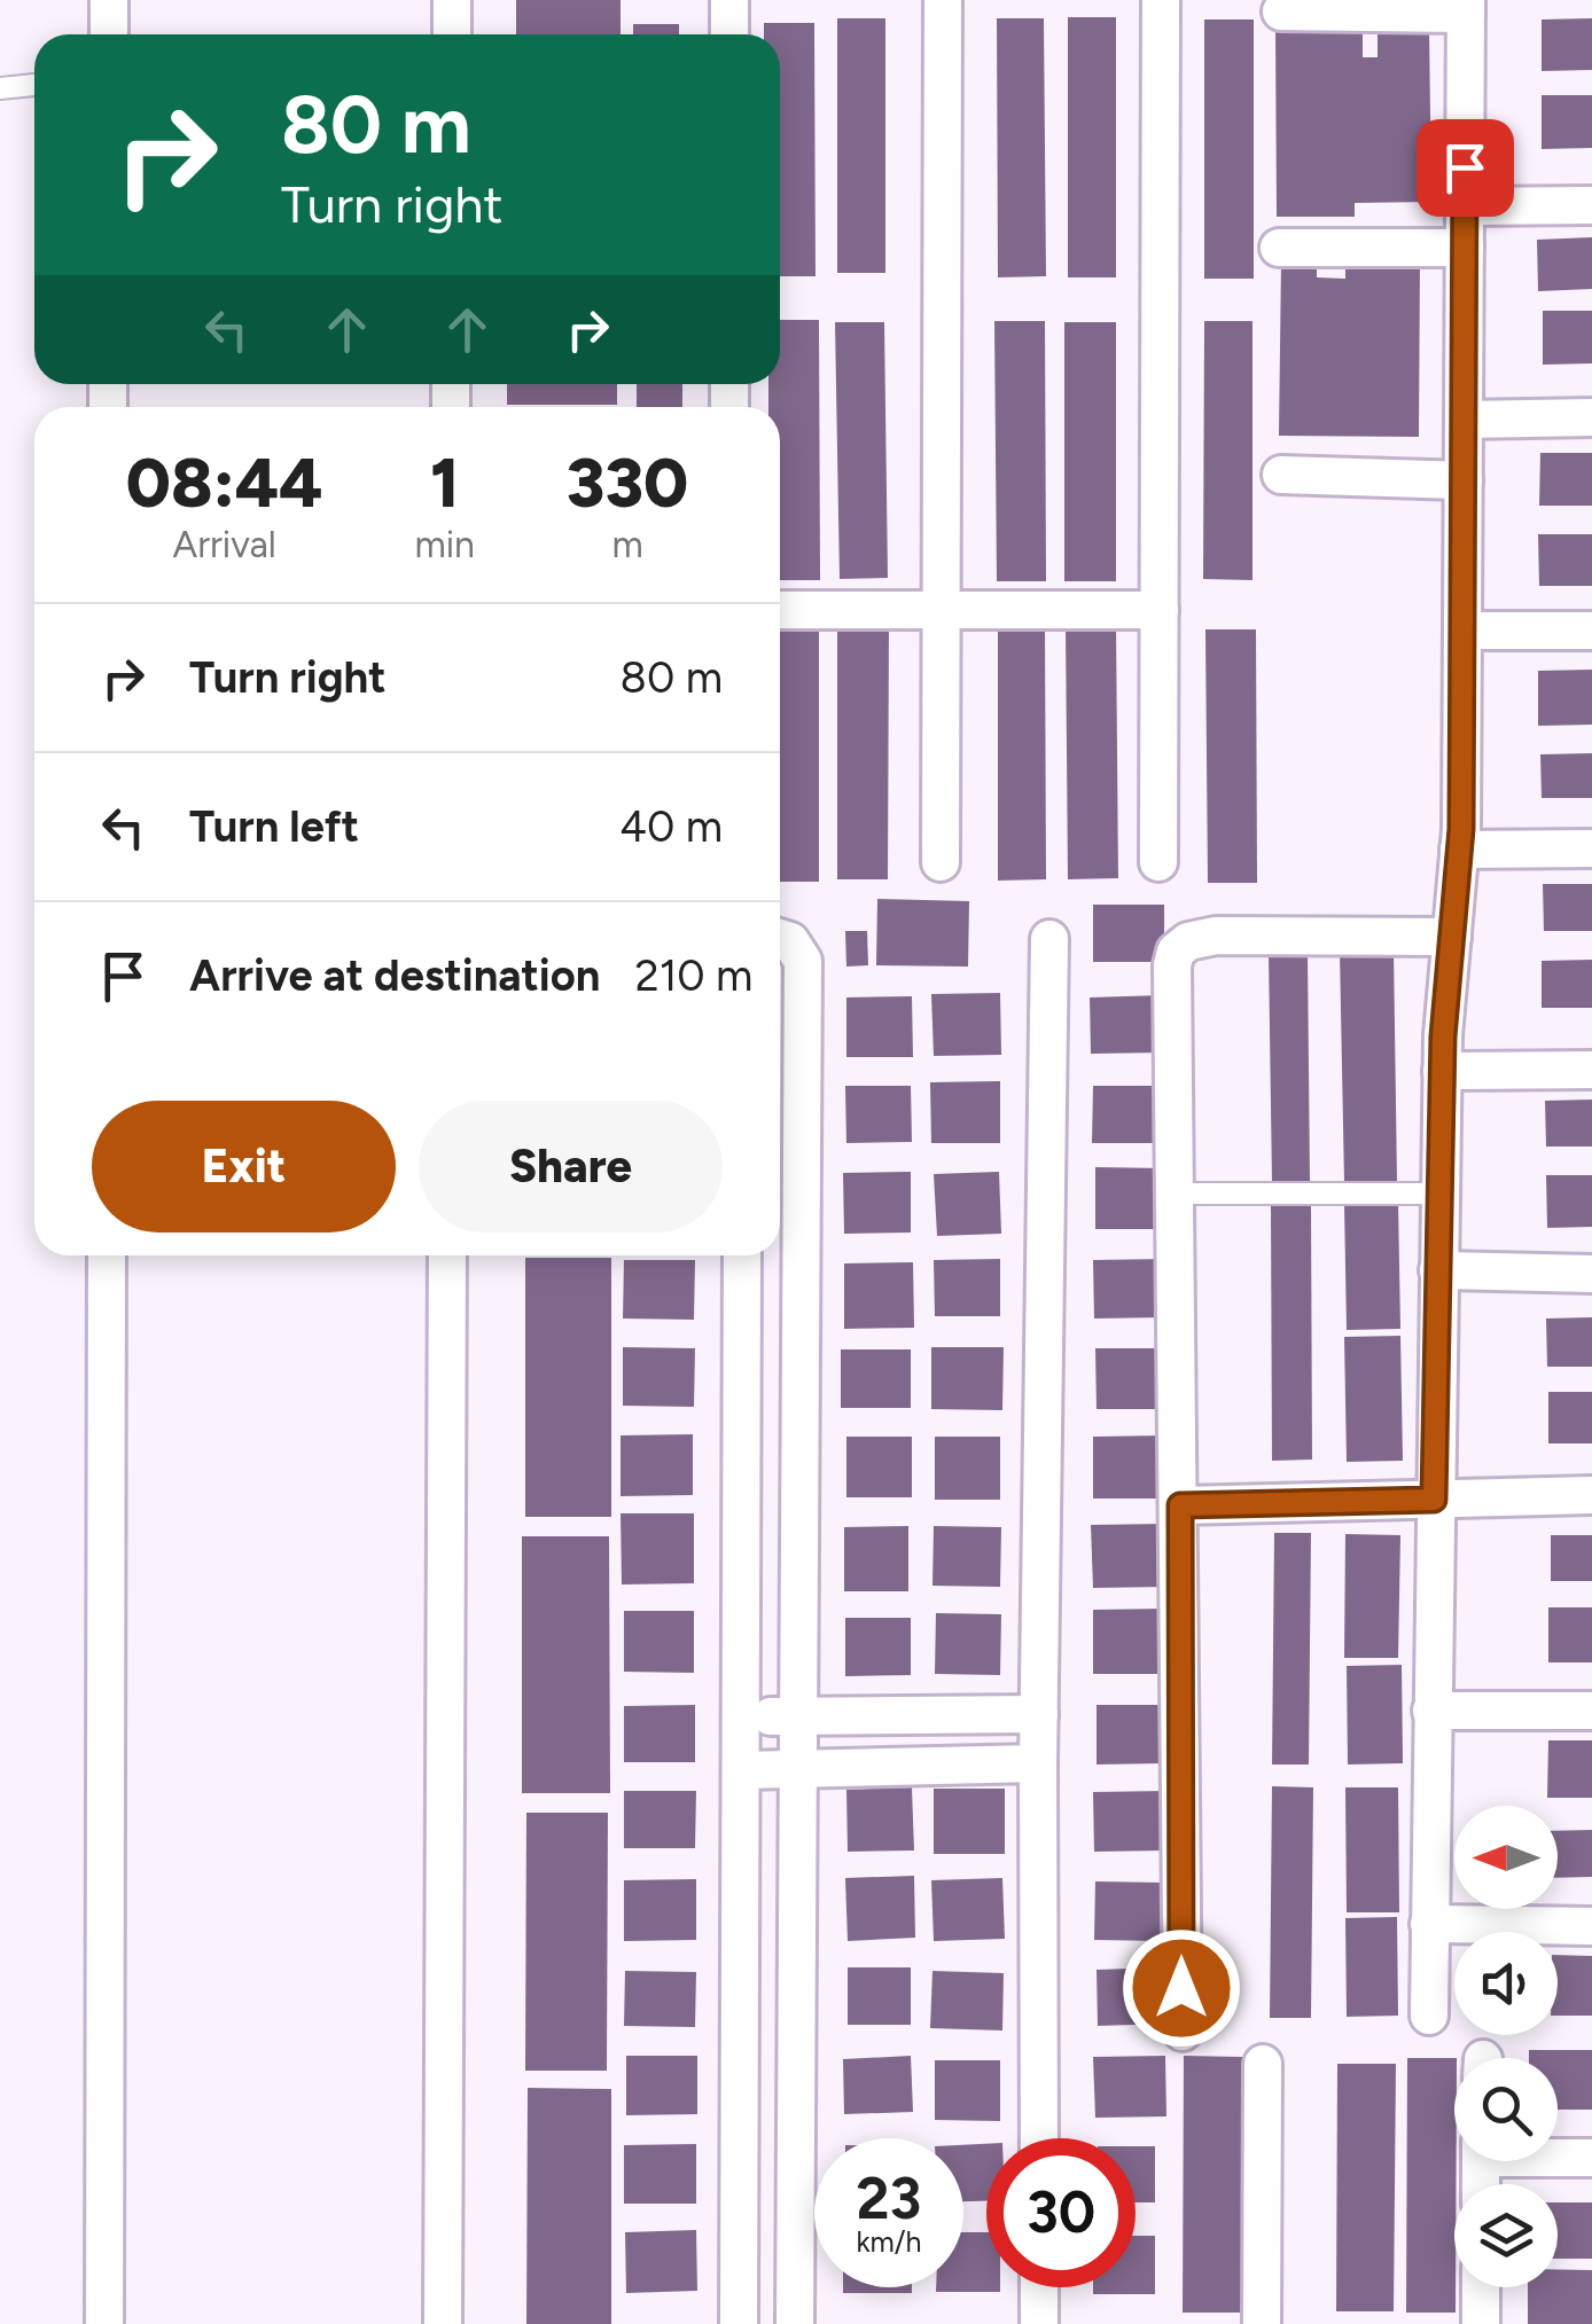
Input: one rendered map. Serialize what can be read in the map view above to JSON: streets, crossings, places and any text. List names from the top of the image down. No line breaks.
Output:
{"north":"left","page":{"turn":["80 m","Turn right"],"eta":["08:44","Arrival","1","min","330","m"],"list":[{"name":"Turn right","value":"80 m"},{"name":"Turn left","value":"40 m"},{"name":"Arrive at destination","value":"210 m"}],"buttons":["Exit","Share"],"speed":"23 km/h","limit":"30"}}
